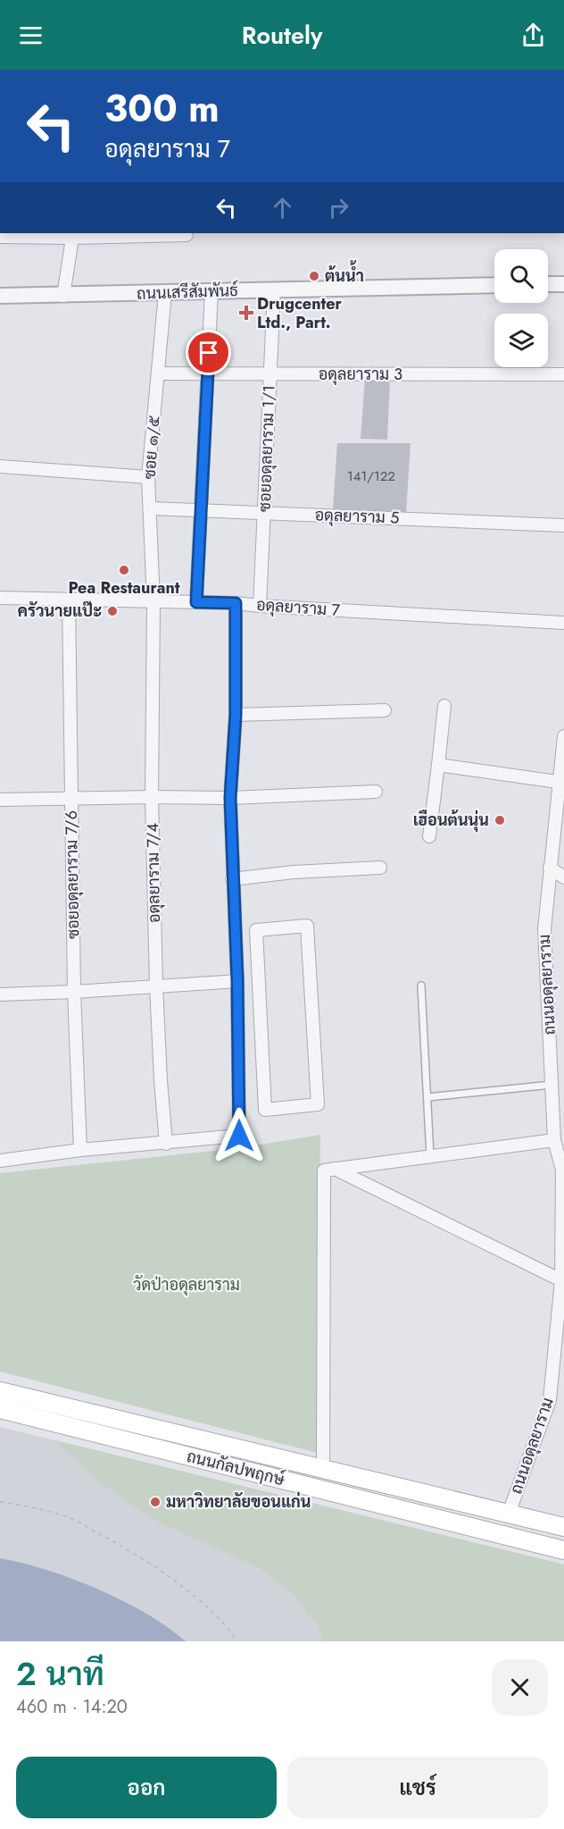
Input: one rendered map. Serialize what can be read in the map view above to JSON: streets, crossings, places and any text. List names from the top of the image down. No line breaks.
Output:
{"streets":{"main road":["ถนนกัลปพฤกษ์"],"street":["ถนนเสรีสัมพันธ์","อดุลยาราม 3","ซอย ๑/๕","ซอยอดุลยาราม 1/1","อดุลยาราม 5","อดุลยาราม 7","อดุลยาราม 7/4","ซอยอดุลยาราม 7/6","ถนนอดุลยาราม"]},"crossings":[["ถนนเสรีสัมพันธ์","ซอย ๑/๕"],["ถนนเสรีสัมพันธ์","ซอยอดุลยาราม 1/1"],["อดุลยาราม 3","ซอย ๑/๕"],["อดุลยาราม 3","ซอยอดุลยาราม 1/1"],["ซอย ๑/๕","อดุลยาราม 5"],["ซอย ๑/๕","อดุลยาราม 7"],["ซอย ๑/๕","อดุลยาราม 7/4"],["ซอยอดุลยาราม 1/1","อดุลยาราม 5"],["ซอยอดุลยาราม 1/1","อดุลยาราม 7"],["อดุลยาราม 7","อดุลยาราม 7/4"],["อดุลยาราม 7","ซอยอดุลยาราม 7/6"],["ถนนอดุลยาราม","ถนนกัลปพฤกษ์"]],"parks":["วัดป่าอดุลยาราม"],"places":{"other":["ต้นน้ำ","Pea Restaurant","ครัวนายแป๊ะ","เฮือนต้นนุ่น","มหาวิทยาลัยขอนแก่น"],"health":["Drugcenter Ltd., Part."]},"house_numbers":["141/122"],"page":{"header":"Routely","turn":["300 m","อดุลยาราม 7"],"heading":["2 นาที","460 m · 14:20"],"buttons":["ออก","แชร์"]}}
